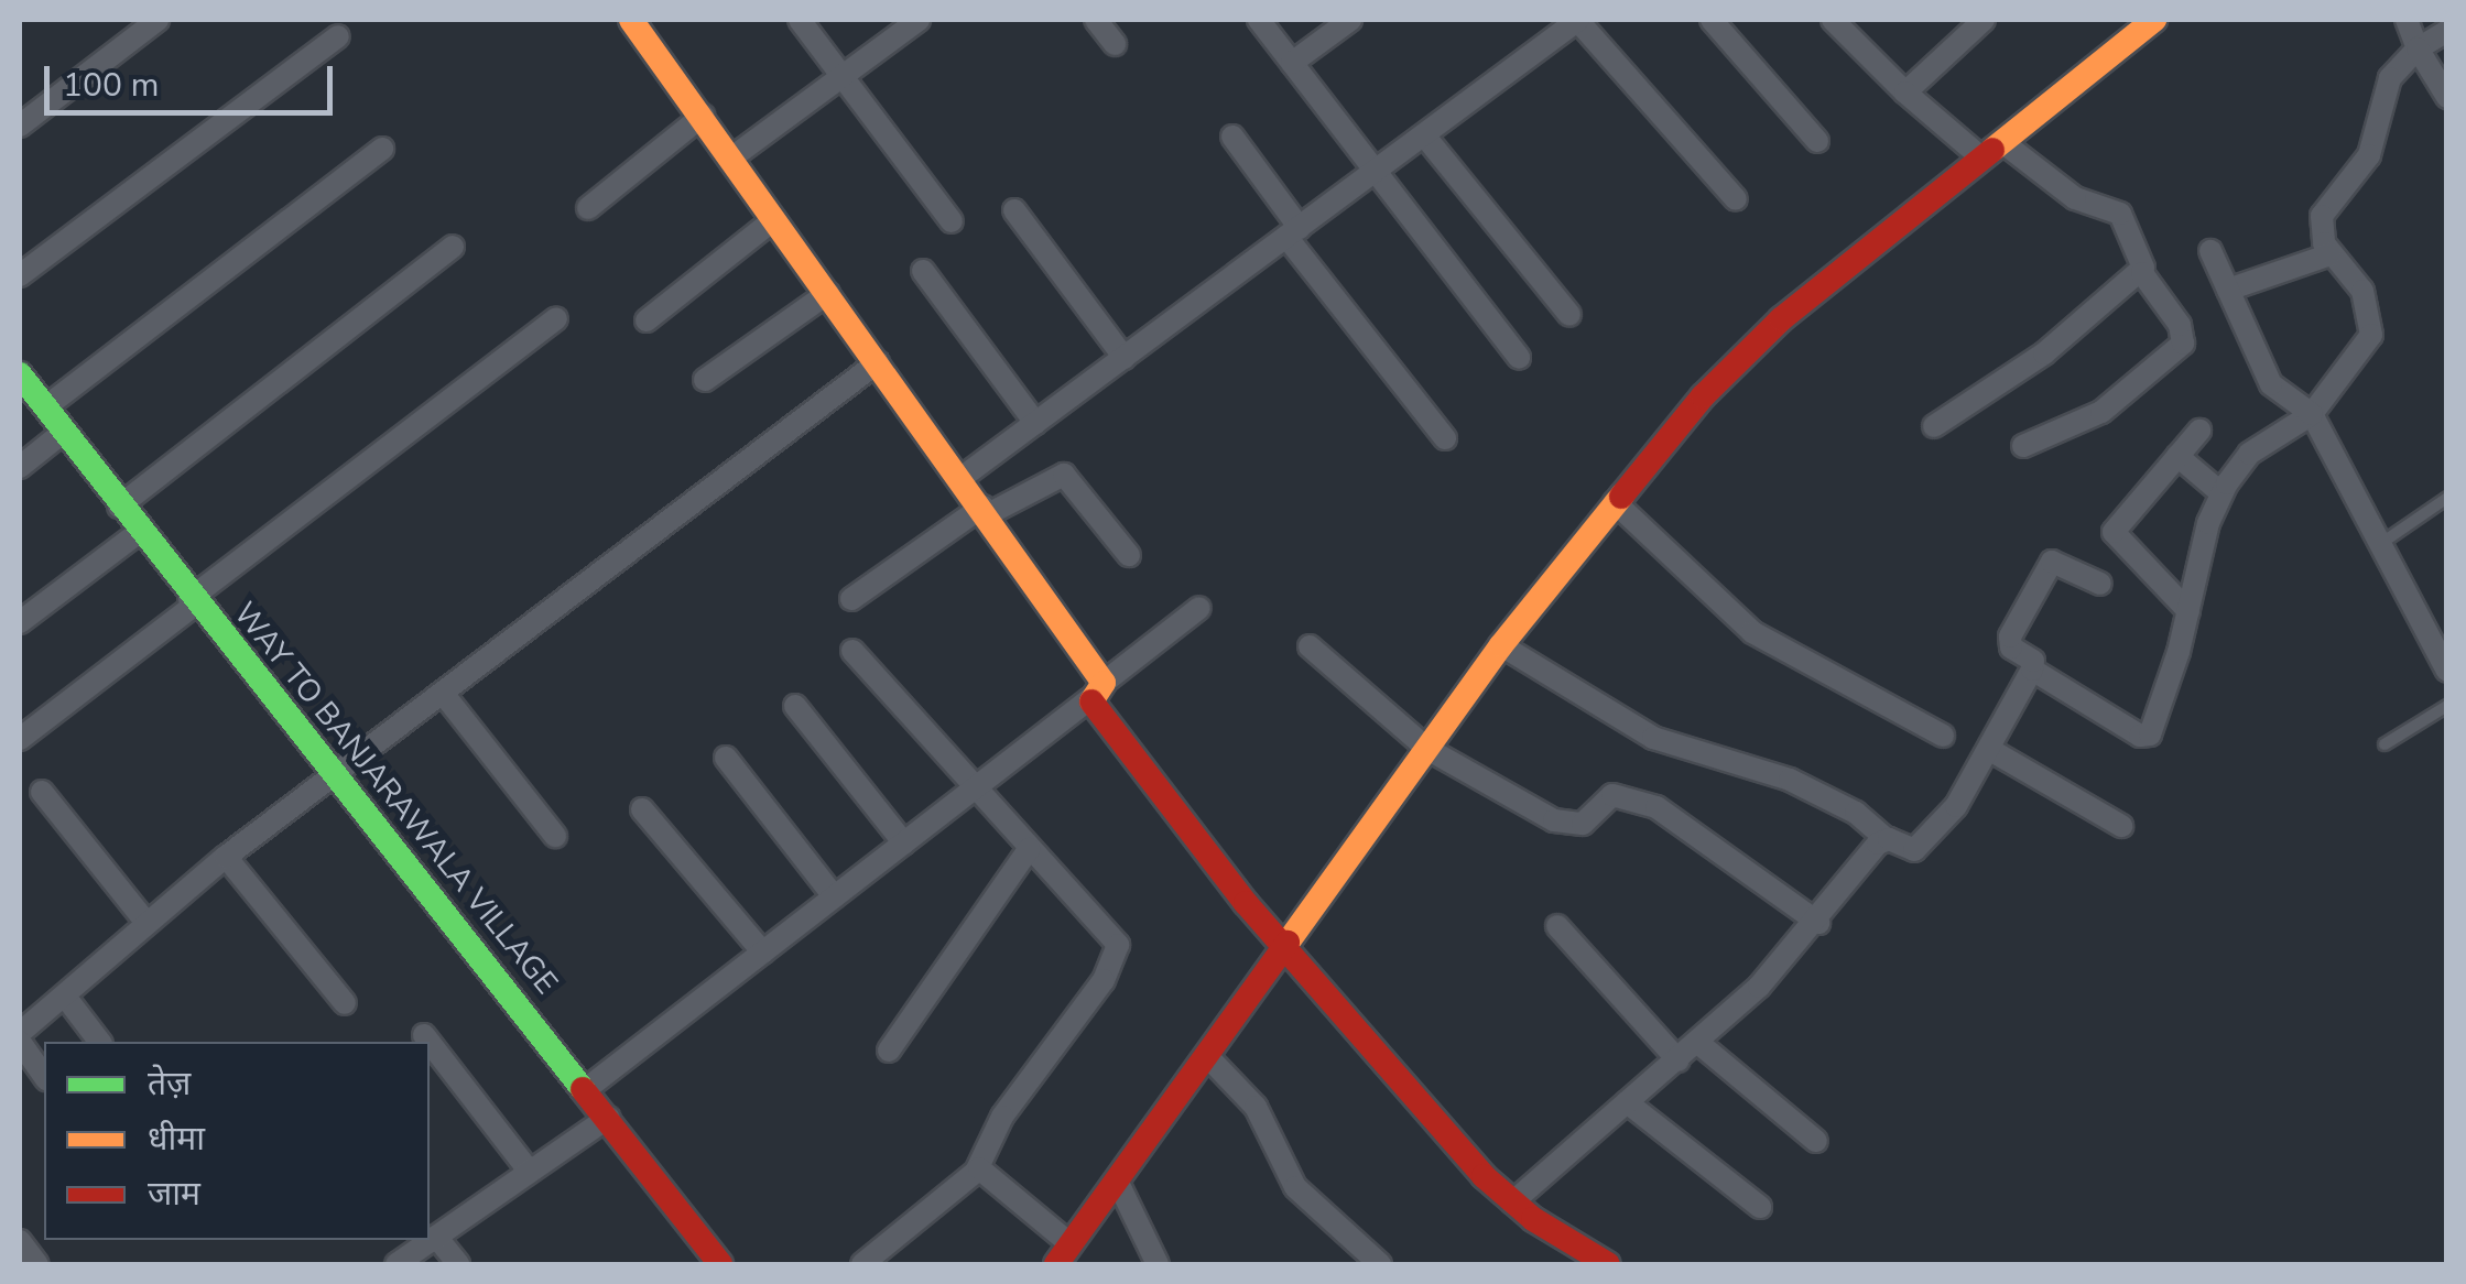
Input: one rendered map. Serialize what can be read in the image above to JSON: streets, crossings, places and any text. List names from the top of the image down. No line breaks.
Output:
{"streets":{"street":["WAY TO BANJARAWALA VILLAGE"]},"legend":["तेज़","धीमा","जाम"],"scale_bar":"100 m"}
